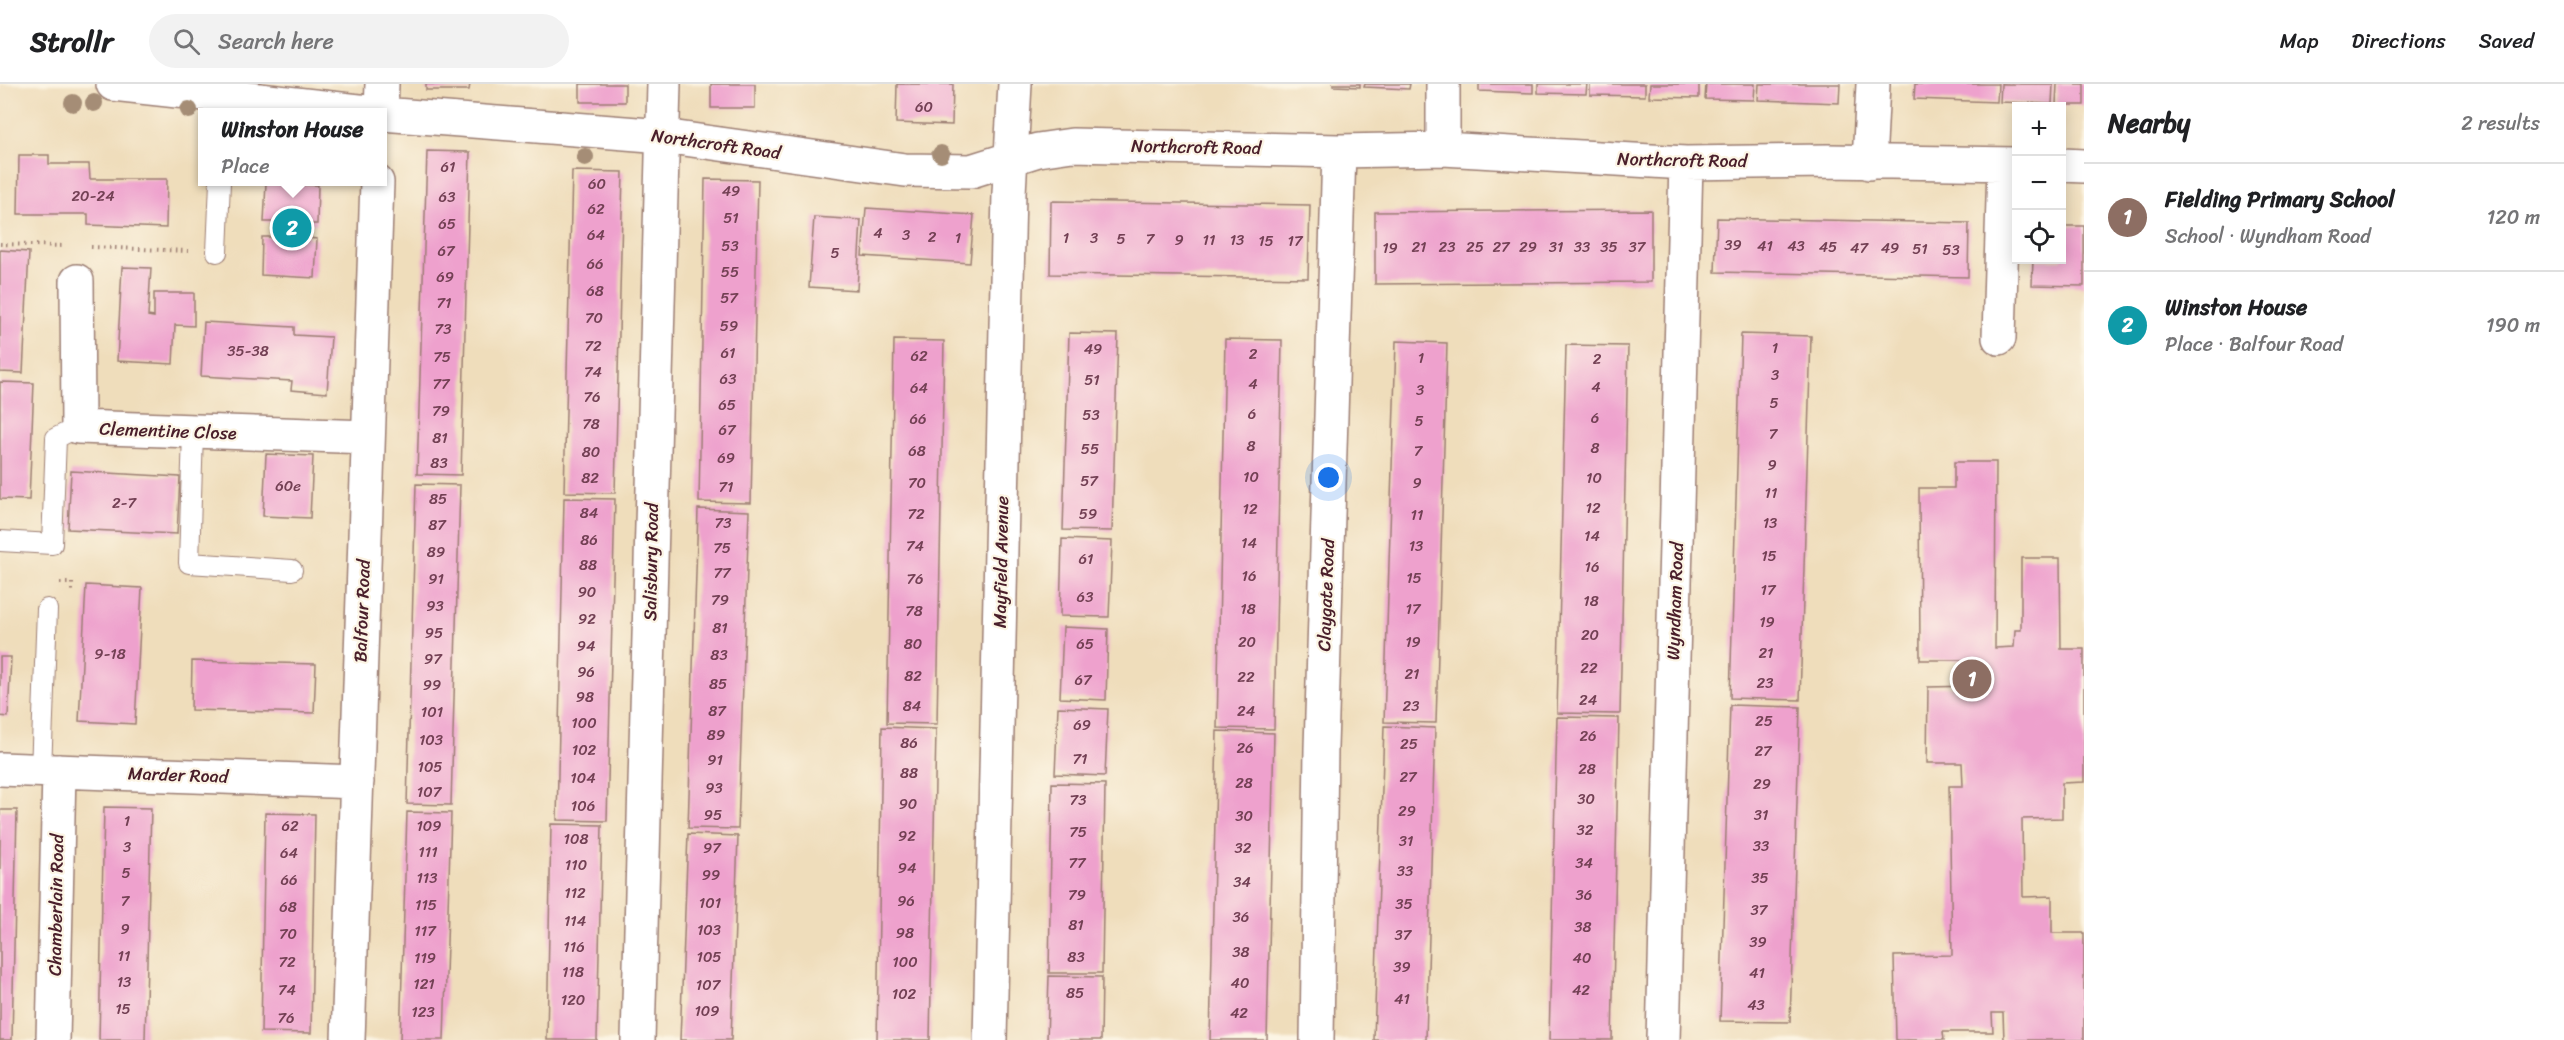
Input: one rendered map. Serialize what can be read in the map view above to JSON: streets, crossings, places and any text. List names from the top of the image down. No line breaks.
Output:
{"streets":{"street":["Northcroft Road","Clementine Close","Salisbury Road","Mayfield Avenue","Claygate Road","Wyndham Road","Balfour Road","Marder Road","Chamberlain Road"]},"crossings":[["Northcroft Road","Salisbury Road"],["Northcroft Road","Mayfield Avenue"],["Northcroft Road","Claygate Road"],["Northcroft Road","Wyndham Road"],["Clementine Close","Balfour Road"],["Balfour Road","Marder Road"],["Marder Road","Chamberlain Road"]],"house_numbers":["60","61","60","49","20-24","63","62","51","65","4","64","3","2","1","1","3","5","7","9","11","13","15","17","39","53","41","43","21","23","25","27","29","31","33","35","37","45","19","47","49","51","53","67","5","66","55","69","68","57","71","70","59","73","72","1","49","35-38","61","2","62","75","1","2","74","3","63","51","77","4","4","64","3","76","5","65","79","6","53","6","66","5","78","67","7","81","8","8","55","68","7","80","69","83","9","10","82","10","57","70","9","60e","71","11","85","2-7","12","12","84","72","59","11","73","13","87","14","86","14","74","13","75","89","15","61","88","16","77","16","15","91","76","17","90","63","79","18","93","18","17","78","92","19","81","95","20","20","19","80","65","94","21","9-18","83","97","22","96","21","82","22","67","23","85","99","98","24","84","23","87","24","101","25","100","69","89","26","103","86","25","26","102","27","71","91","105","28","88","27","104","28","29","93","107","30","73","90","106","29","95","31","30","1","62","109","32","75","92","108","31","33","3","97","32","111","64","77","34","110","94","33","5","99","113","35","66","34","112","79","36","7","96","101","35","115","68","37","36","114","81","38","9","103","117","98","70","37","39","116","38","11","105","83","119","40","72","100","39","118","41","13","40","121","107","74","42","85","102","41","120","43","15","109","123","42","76"],"page":{"header":"Strollr","search":"Search here","nav":["Map","Directions","Saved"],"heading":["Nearby","2 results"],"map_buttons":["+","−"],"popup":["Winston House","Place"],"list":[{"mark":"1","name":"Fielding Primary School","note":"School · Wyndham Road","value":"120 m"},{"mark":"2","name":"Winston House","note":"Place · Balfour Road","value":"190 m"}],"pins":["2","1"]}}
